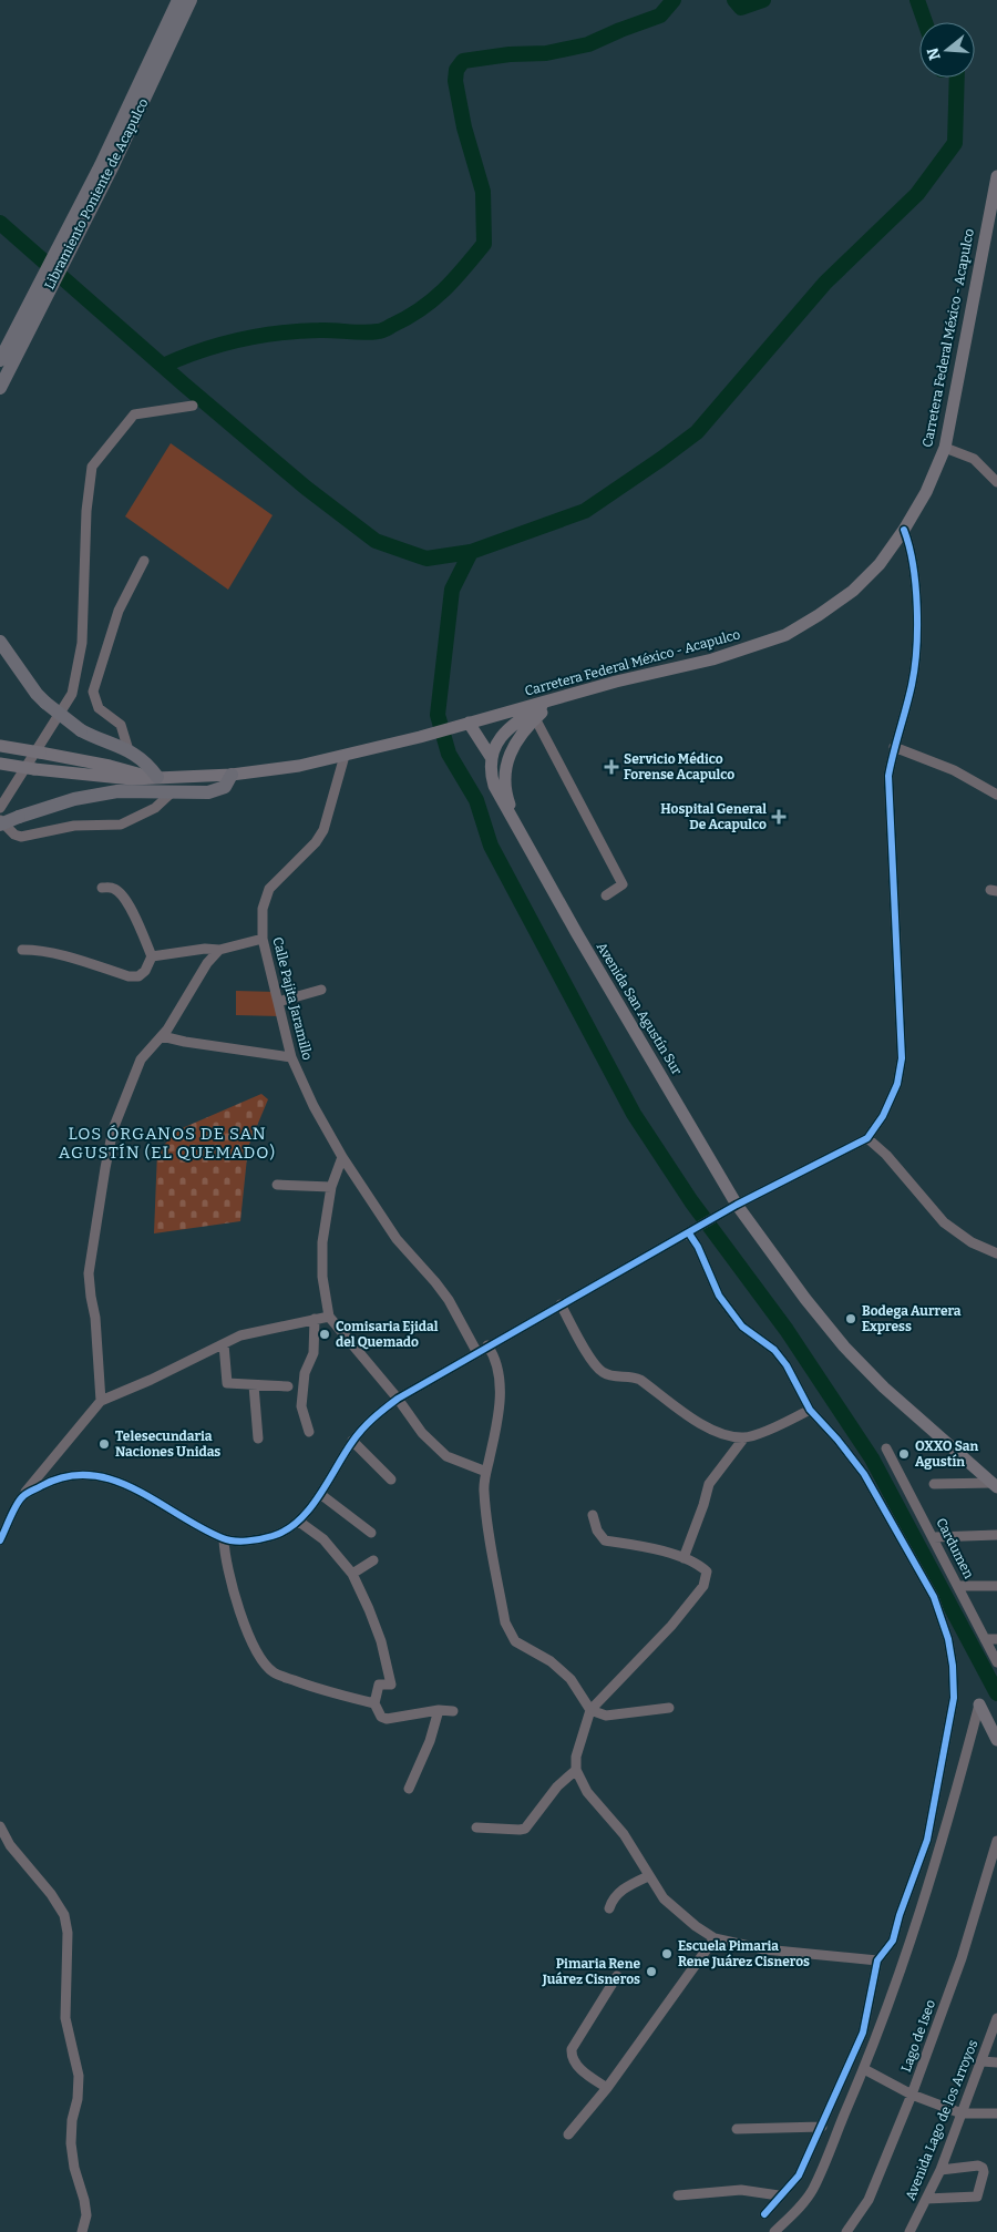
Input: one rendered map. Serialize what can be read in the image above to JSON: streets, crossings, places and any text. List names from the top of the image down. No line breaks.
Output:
{"streets":{"highway":["Libramiento Poniente de Acapulco"],"main road":["Carretera Federal México - Acapulco","Avenida San Agustín Sur"],"street":["Calle Pajita Jaramillo","Cardumen","Lago de Iseo","Avenida Lago de los Arroyos"]},"crossings":[["Carretera Federal México - Acapulco","Calle Pajita Jaramillo"],["Carretera Federal México - Acapulco","Avenida San Agustín Sur"]],"districts":["LOS ÓRGANOS DE SAN AGUSTÍN (EL QUEMADO)"],"places":{"health":["Servicio Médico Forense Acapulco","Hospital General De Acapulco"],"other":["Bodega Aurrera Express","Comisaria Ejidal del Quemado","Telesecundaria Naciones Unidas","OXXO San Agustín","Escuela Pimaria Rene Juárez Cisneros","Pimaria Rene Juárez Cisneros"]},"north":"left"}
